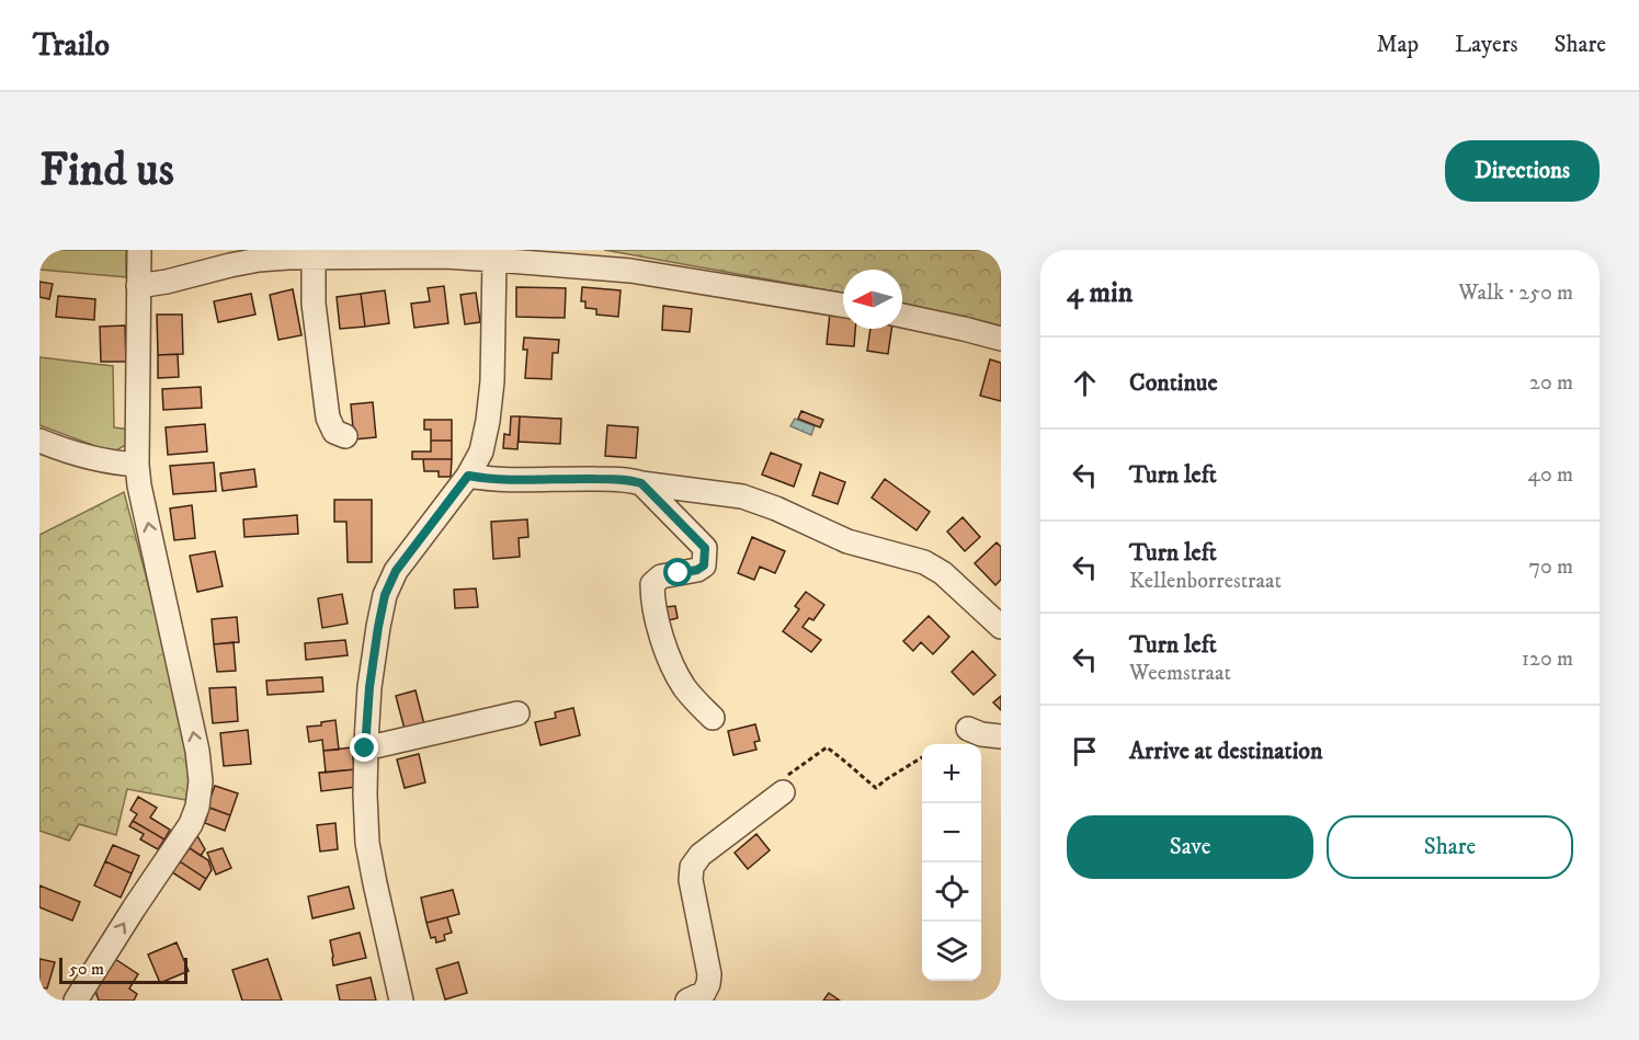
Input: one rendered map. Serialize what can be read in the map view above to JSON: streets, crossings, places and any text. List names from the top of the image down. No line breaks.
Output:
{"scale_bar":"50 m","north":"left","page":{"header":"Trailo","nav":["Map","Layers","Share"],"buttons":["Directions",["Save","Share"]],"title":"Find us","heading":["4 min","Walk · 250 m"],"list":[["Continue","20 m"],["Turn left","40 m"],["Turn left","Kellenborrestraat","70 m"],["Turn left","Weemstraat","120 m"],"Arrive at destination"],"map_buttons":["+","−"],"scale":"50 m"}}
